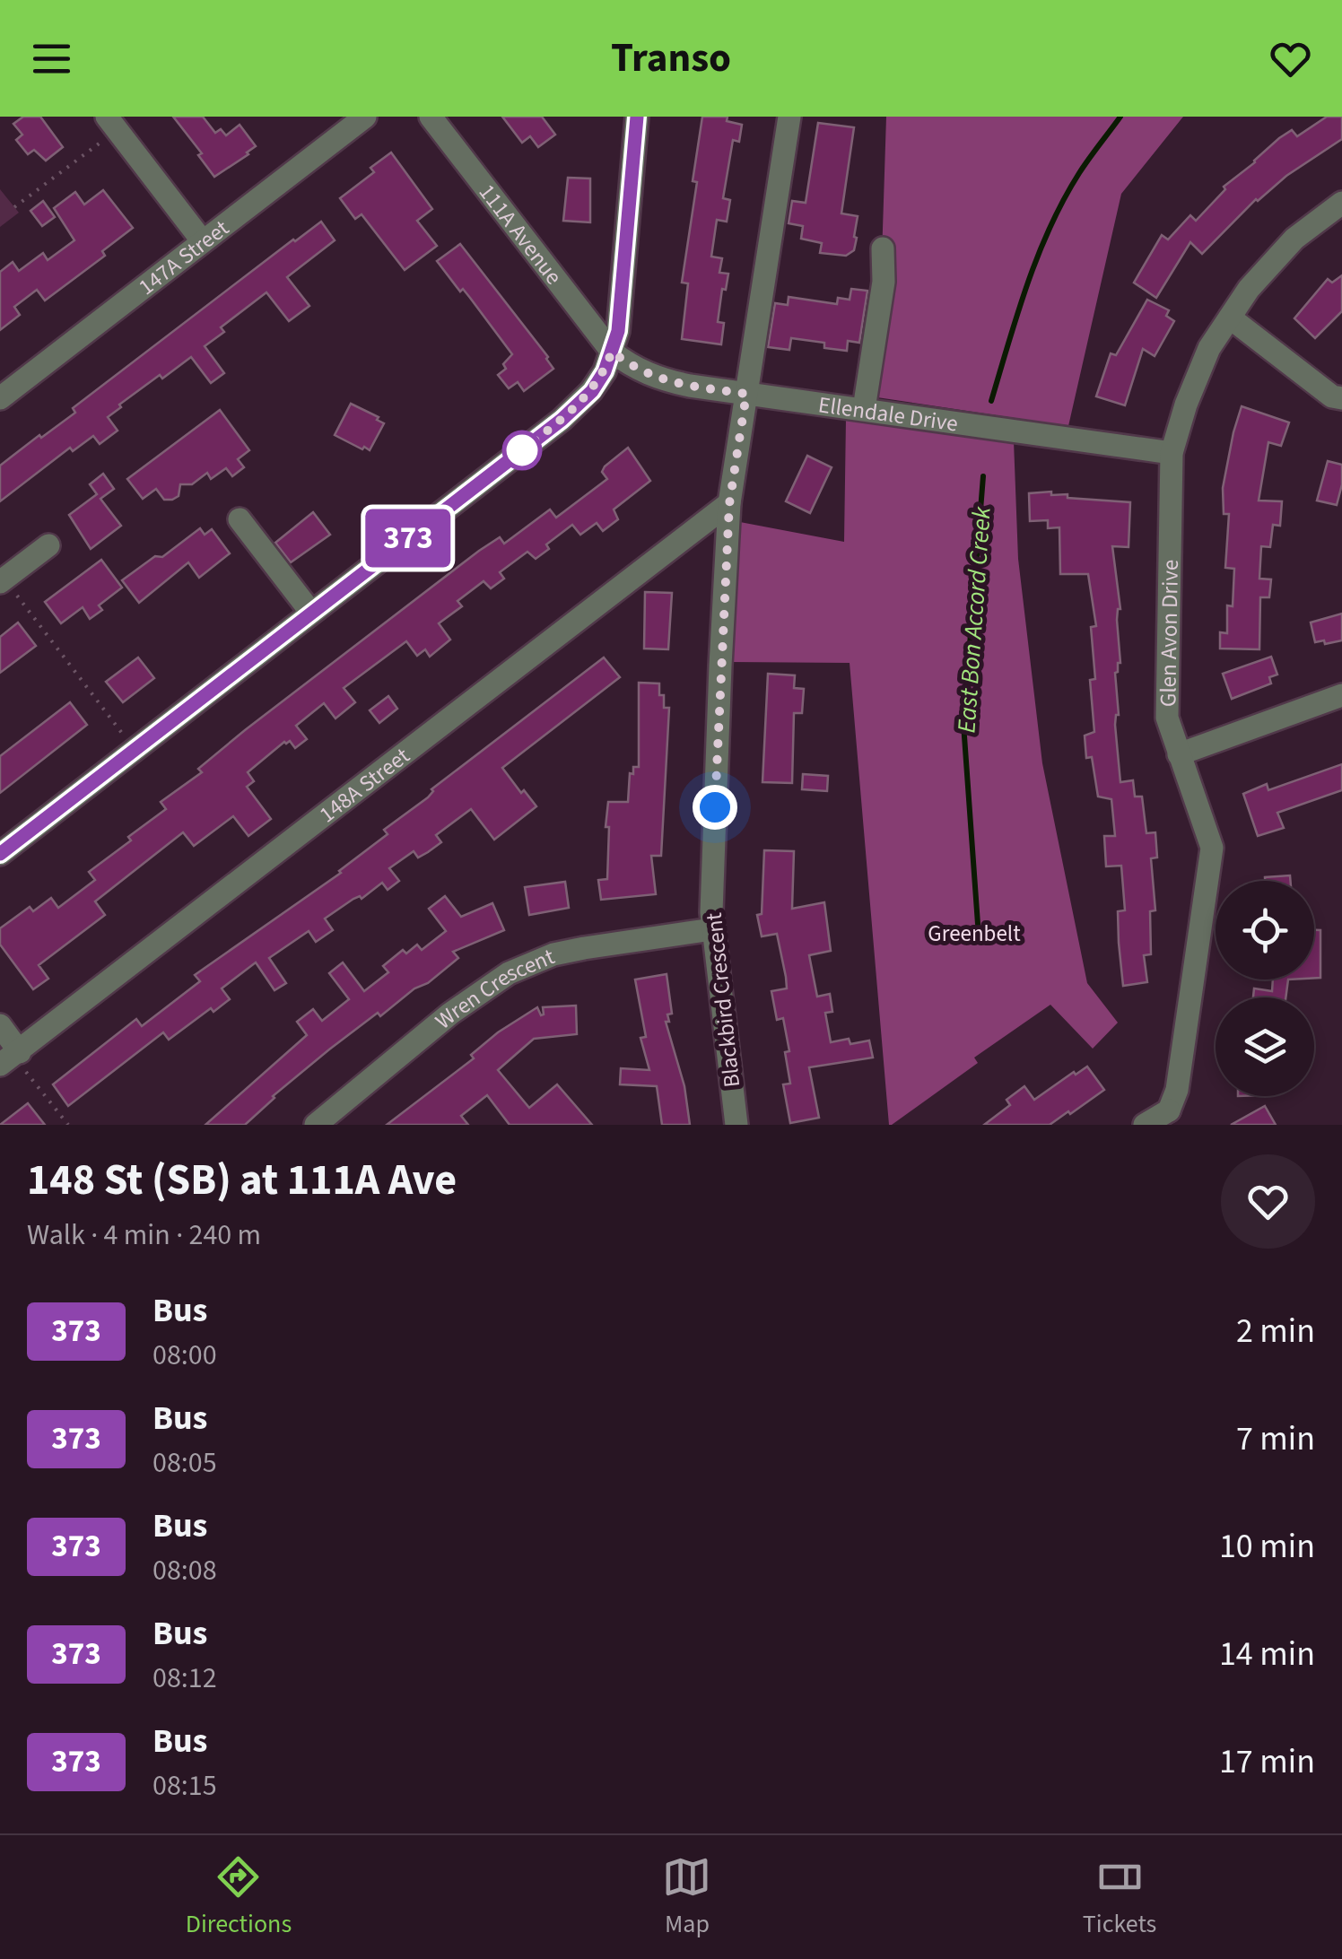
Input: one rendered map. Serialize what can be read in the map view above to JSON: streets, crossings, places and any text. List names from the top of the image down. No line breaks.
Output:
{"streets":{"street":["111A Avenue","147A Street","Ellendale Drive","Glen Avon Drive","148A Street","Wren Crescent","Blackbird Crescent"]},"crossings":[["111A Avenue","Ellendale Drive"],["Ellendale Drive","Glen Avon Drive"],["Ellendale Drive","Blackbird Crescent"],["148A Street","Blackbird Crescent"],["Wren Crescent","Blackbird Crescent"]],"water":["East Bon Accord Creek"],"parks":["Greenbelt"],"lines":["bus line 373"],"page":{"header":"Transo","on_map":"373","heading":["148 St (SB) at 111A Ave","Walk · 4 min · 240 m"],"list":[{"mark":"373","name":"Bus","note":"08:00","value":"2 min"},{"mark":"373","name":"Bus","note":"08:05","value":"7 min"},{"mark":"373","name":"Bus","note":"08:08","value":"10 min"},{"mark":"373","name":"Bus","note":"08:12","value":"14 min"},{"mark":"373","name":"Bus","note":"08:15","value":"17 min"}],"tabs":["Directions","Map","Tickets"]}}
